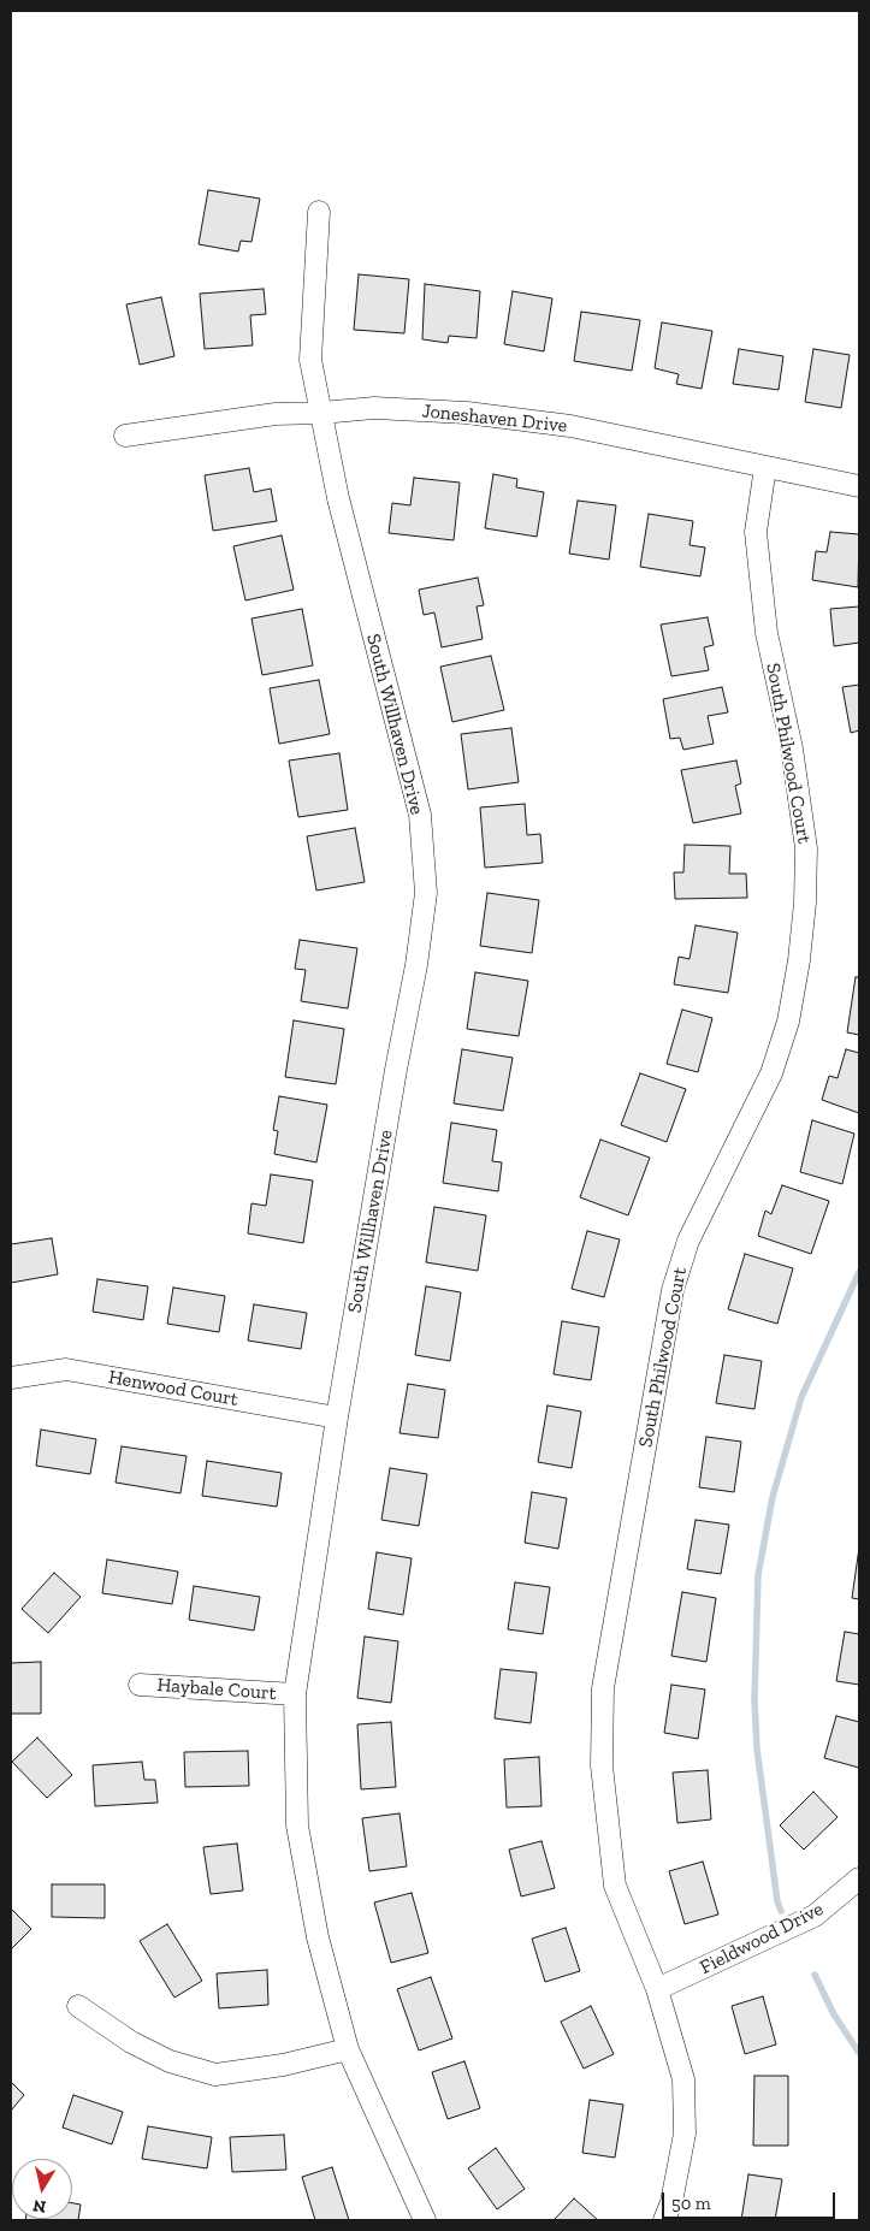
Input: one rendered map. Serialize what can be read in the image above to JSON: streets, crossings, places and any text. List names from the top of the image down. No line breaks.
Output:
{"streets":{"street":["Joneshaven Drive","South Willhaven Drive","South Philwood Court","Henwood Court","Haybale Court","Fieldwood Drive"]},"crossings":[["Joneshaven Drive","South Willhaven Drive"],["Joneshaven Drive","South Philwood Court"],["South Willhaven Drive","Henwood Court"],["South Willhaven Drive","Haybale Court"],["South Philwood Court","Fieldwood Drive"]],"scale_bar":"50 m","north":"bottom"}
